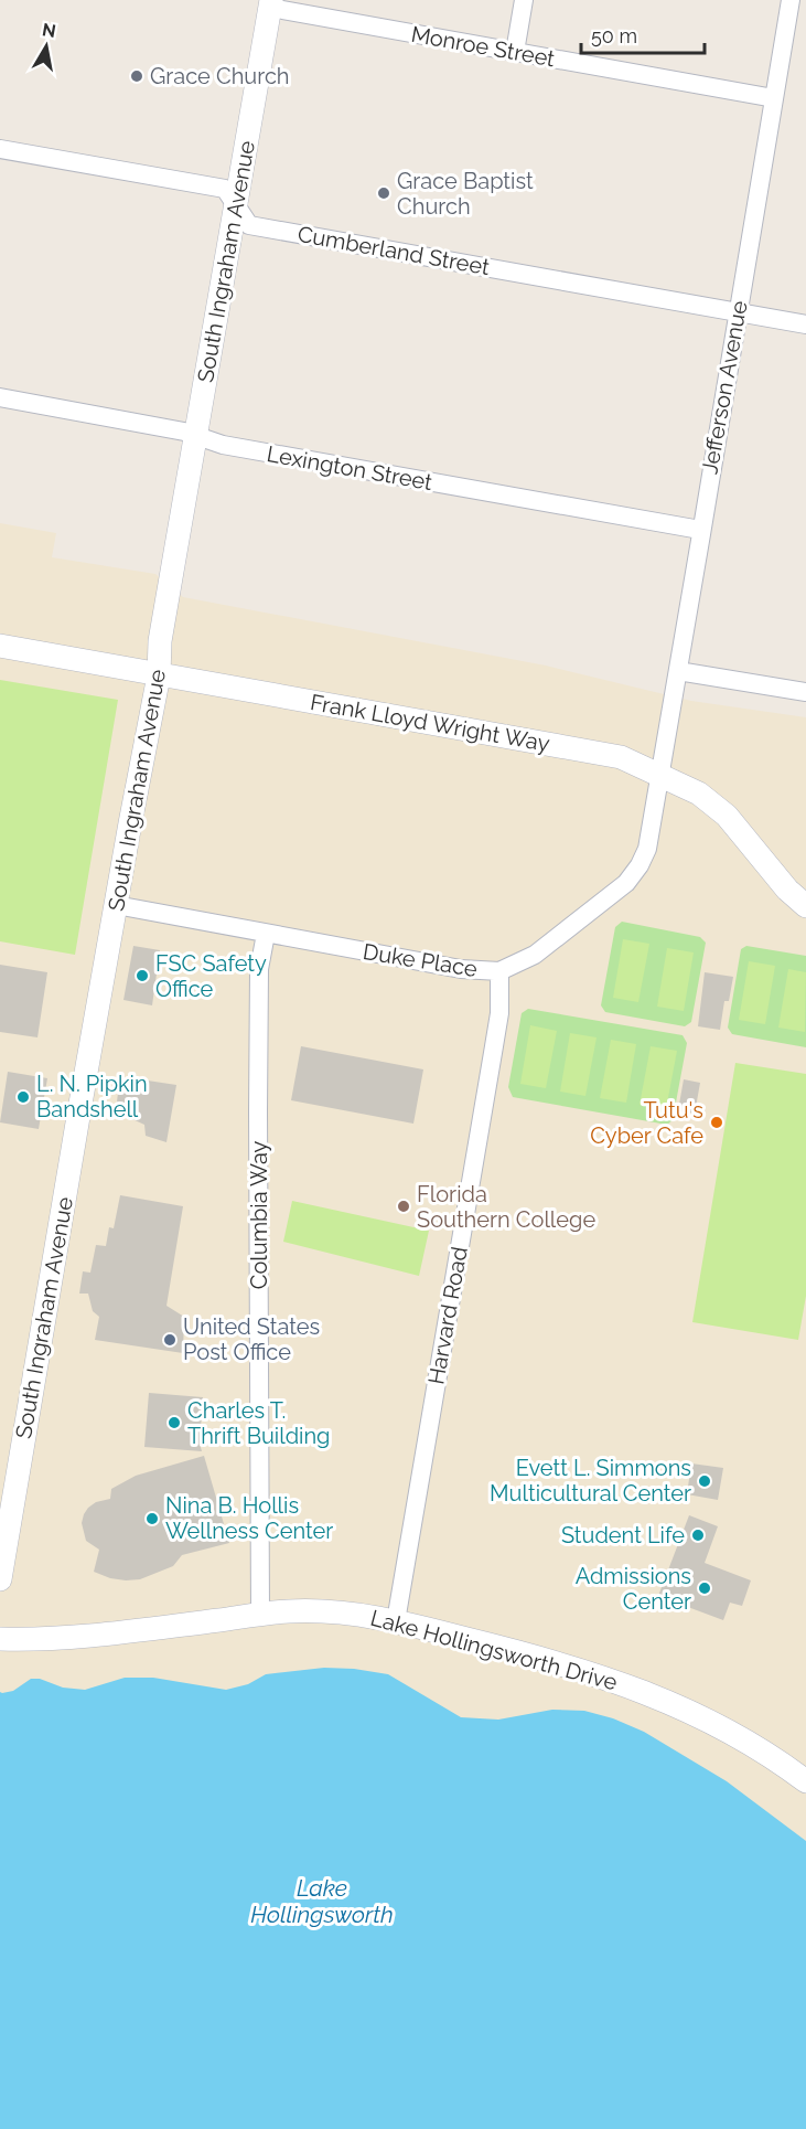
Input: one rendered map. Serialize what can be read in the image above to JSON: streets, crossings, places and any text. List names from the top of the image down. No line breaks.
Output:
{"streets":{"street":["Monroe Street","Cumberland Street","South Ingraham Avenue","Jefferson Avenue","Lexington Street","Frank Lloyd Wright Way","Duke Place","Columbia Way","Harvard Road","Lake Hollingsworth Drive"]},"crossings":[["Monroe Street","South Ingraham Avenue"],["Monroe Street","Jefferson Avenue"],["Cumberland Street","South Ingraham Avenue"],["Cumberland Street","Jefferson Avenue"],["South Ingraham Avenue","Lexington Street"],["South Ingraham Avenue","Frank Lloyd Wright Way"],["South Ingraham Avenue","Duke Place"],["Jefferson Avenue","Lexington Street"],["Jefferson Avenue","Frank Lloyd Wright Way"],["Jefferson Avenue","Duke Place"],["Frank Lloyd Wright Way","Duke Place"],["Duke Place","Columbia Way"],["Duke Place","Harvard Road"],["Columbia Way","Lake Hollingsworth Drive"],["Harvard Road","Lake Hollingsworth Drive"]],"water":["Lake Hollingsworth"],"places":["Grace Church","Grace Baptist Church","FSC Safety Office","L. N. Pipkin Bandshell","Tutu's Cyber Cafe","Florida Southern College","United States Post Office","Charles T. Thrift Building","Evett L. Simmons Multicultural Center","Nina B. Hollis Wellness Center","Student Life","Admissions Center"],"scale_bar":"50 m","north":"top"}
